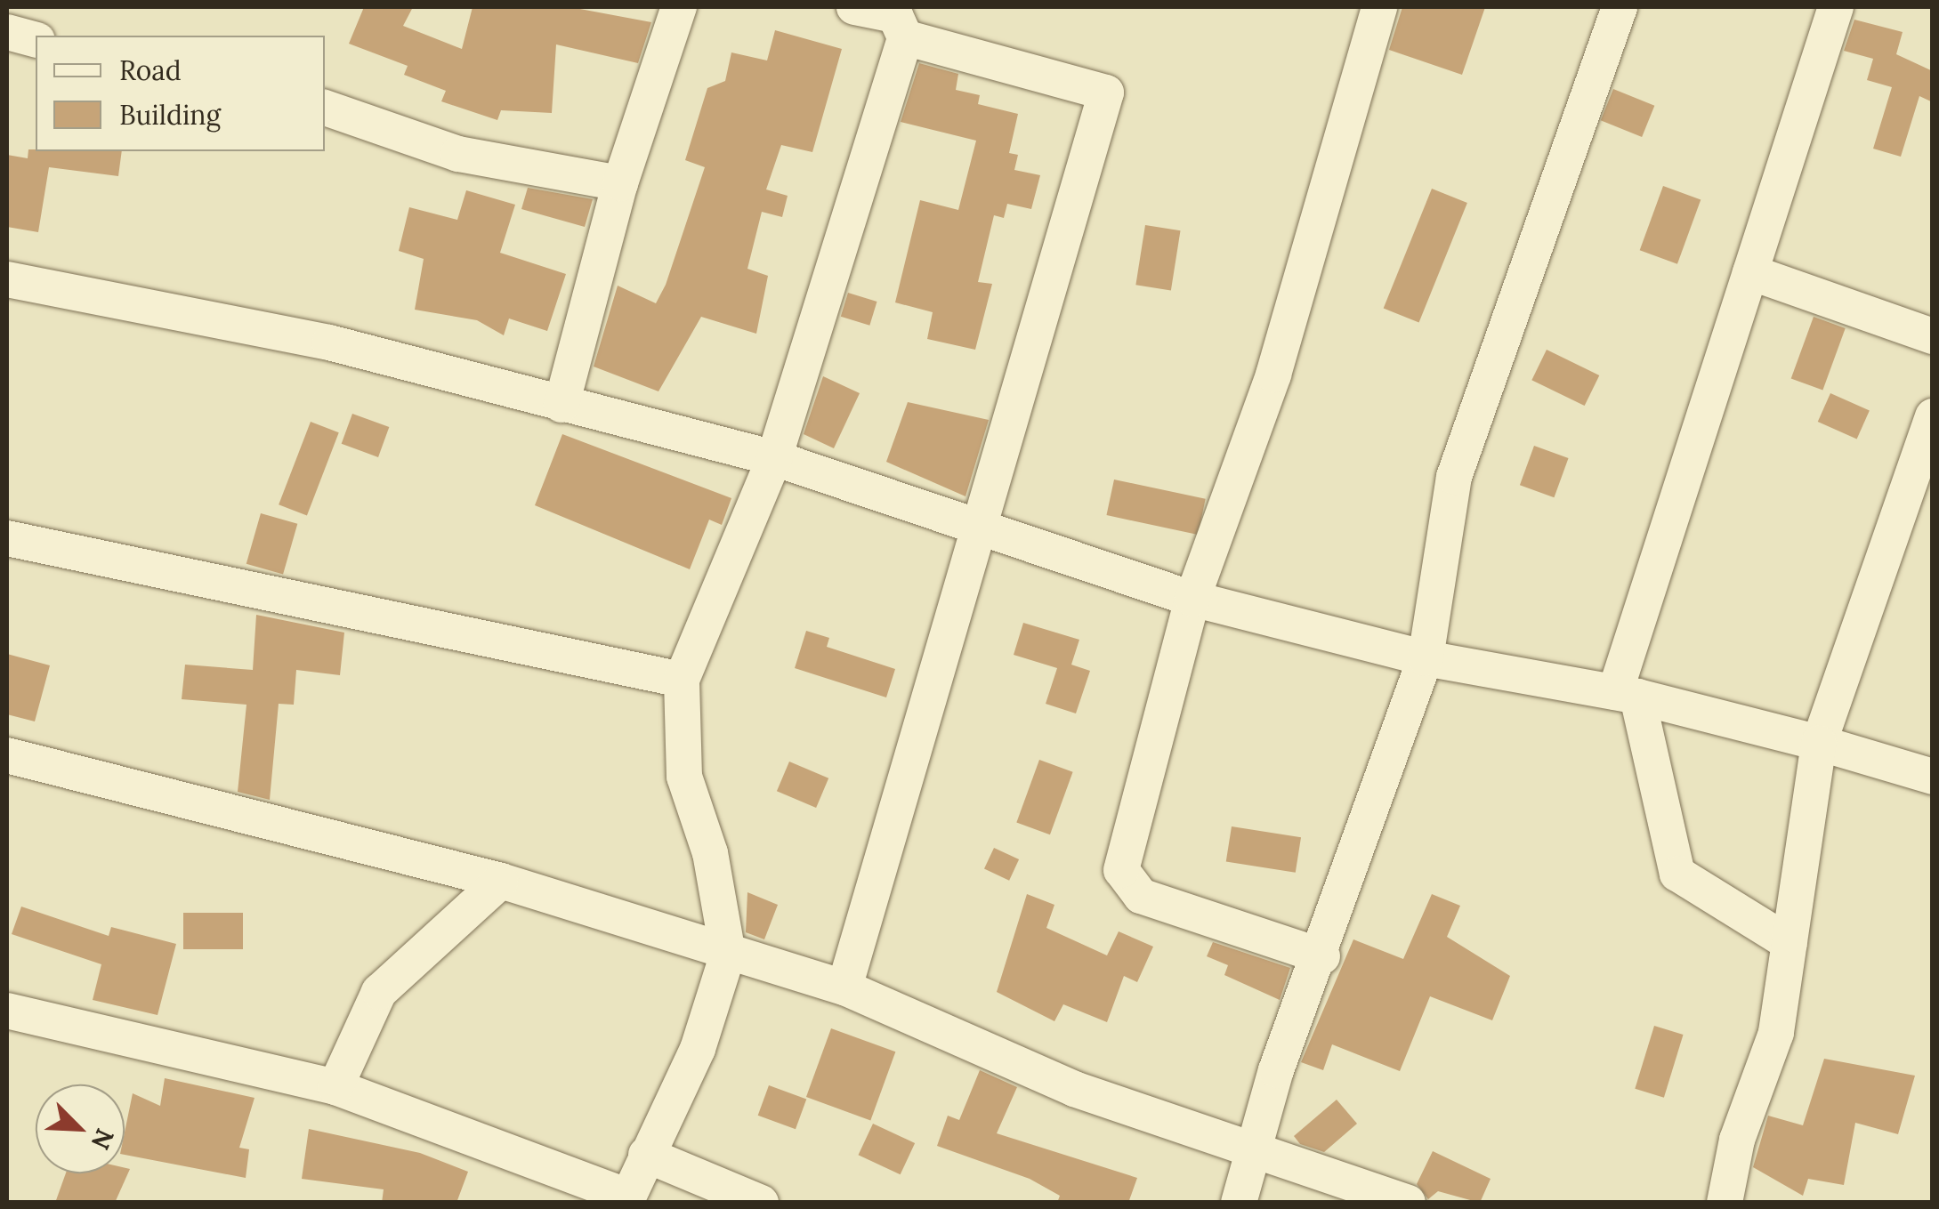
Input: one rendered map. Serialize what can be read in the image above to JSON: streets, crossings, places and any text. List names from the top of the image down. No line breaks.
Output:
{"legend":["Road","Building"],"north":"bottom right"}
